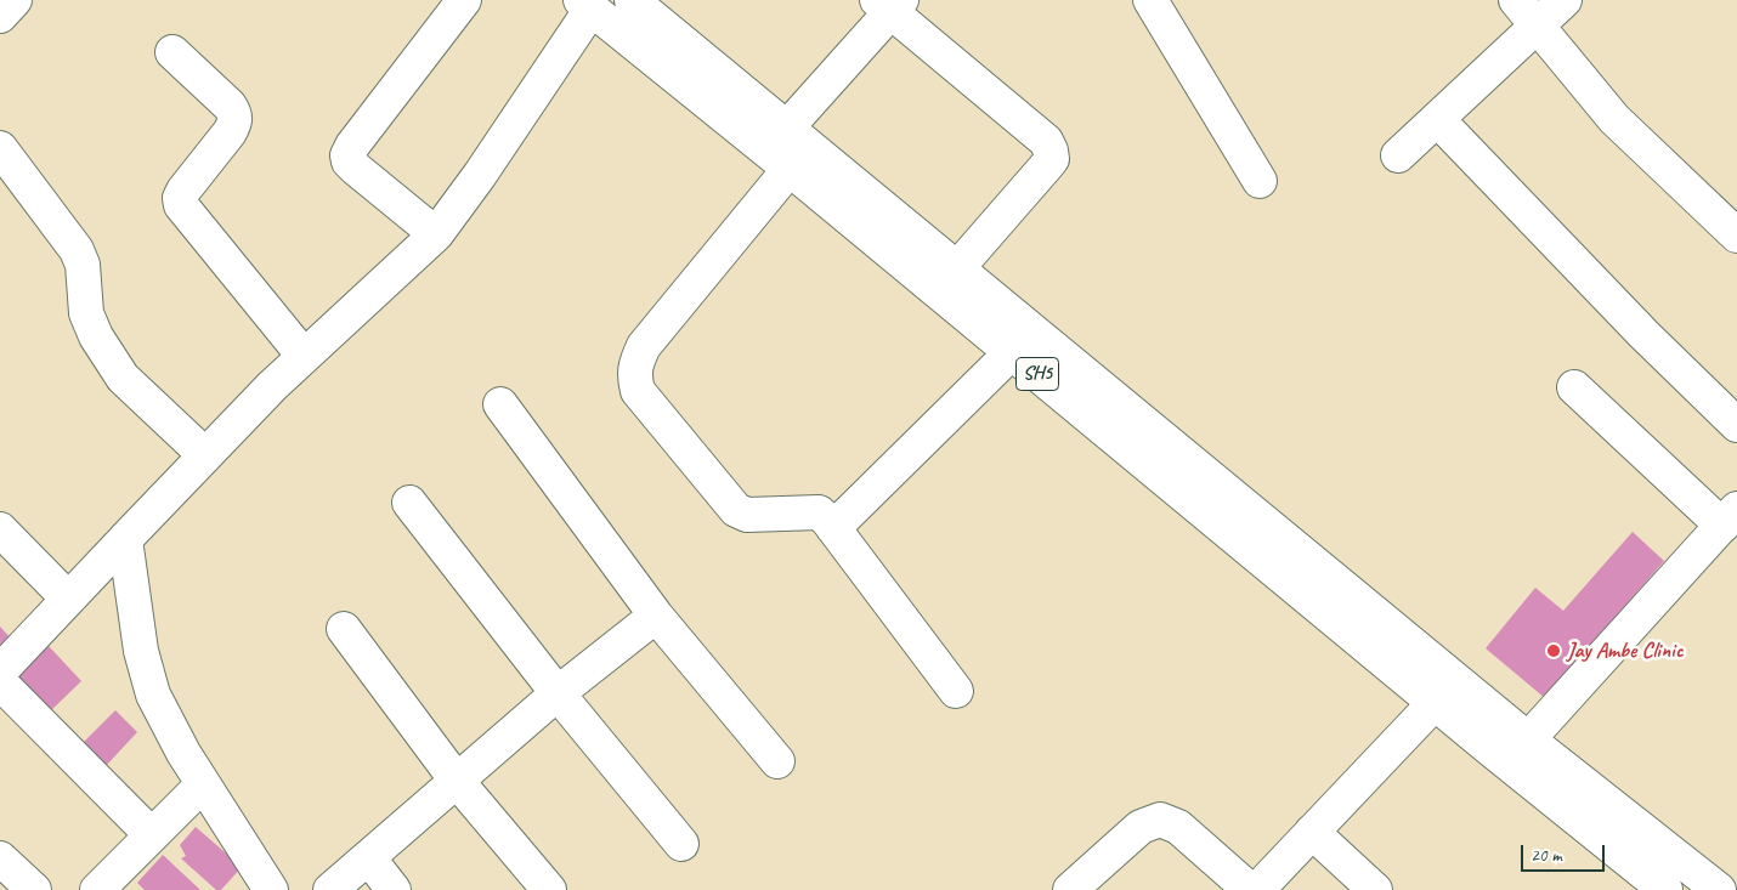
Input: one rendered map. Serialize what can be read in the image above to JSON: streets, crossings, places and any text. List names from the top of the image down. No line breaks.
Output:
{"streets":{"street":["SH5"]},"places":["Jay Ambe Clinic"],"scale_bar":"20 m"}
